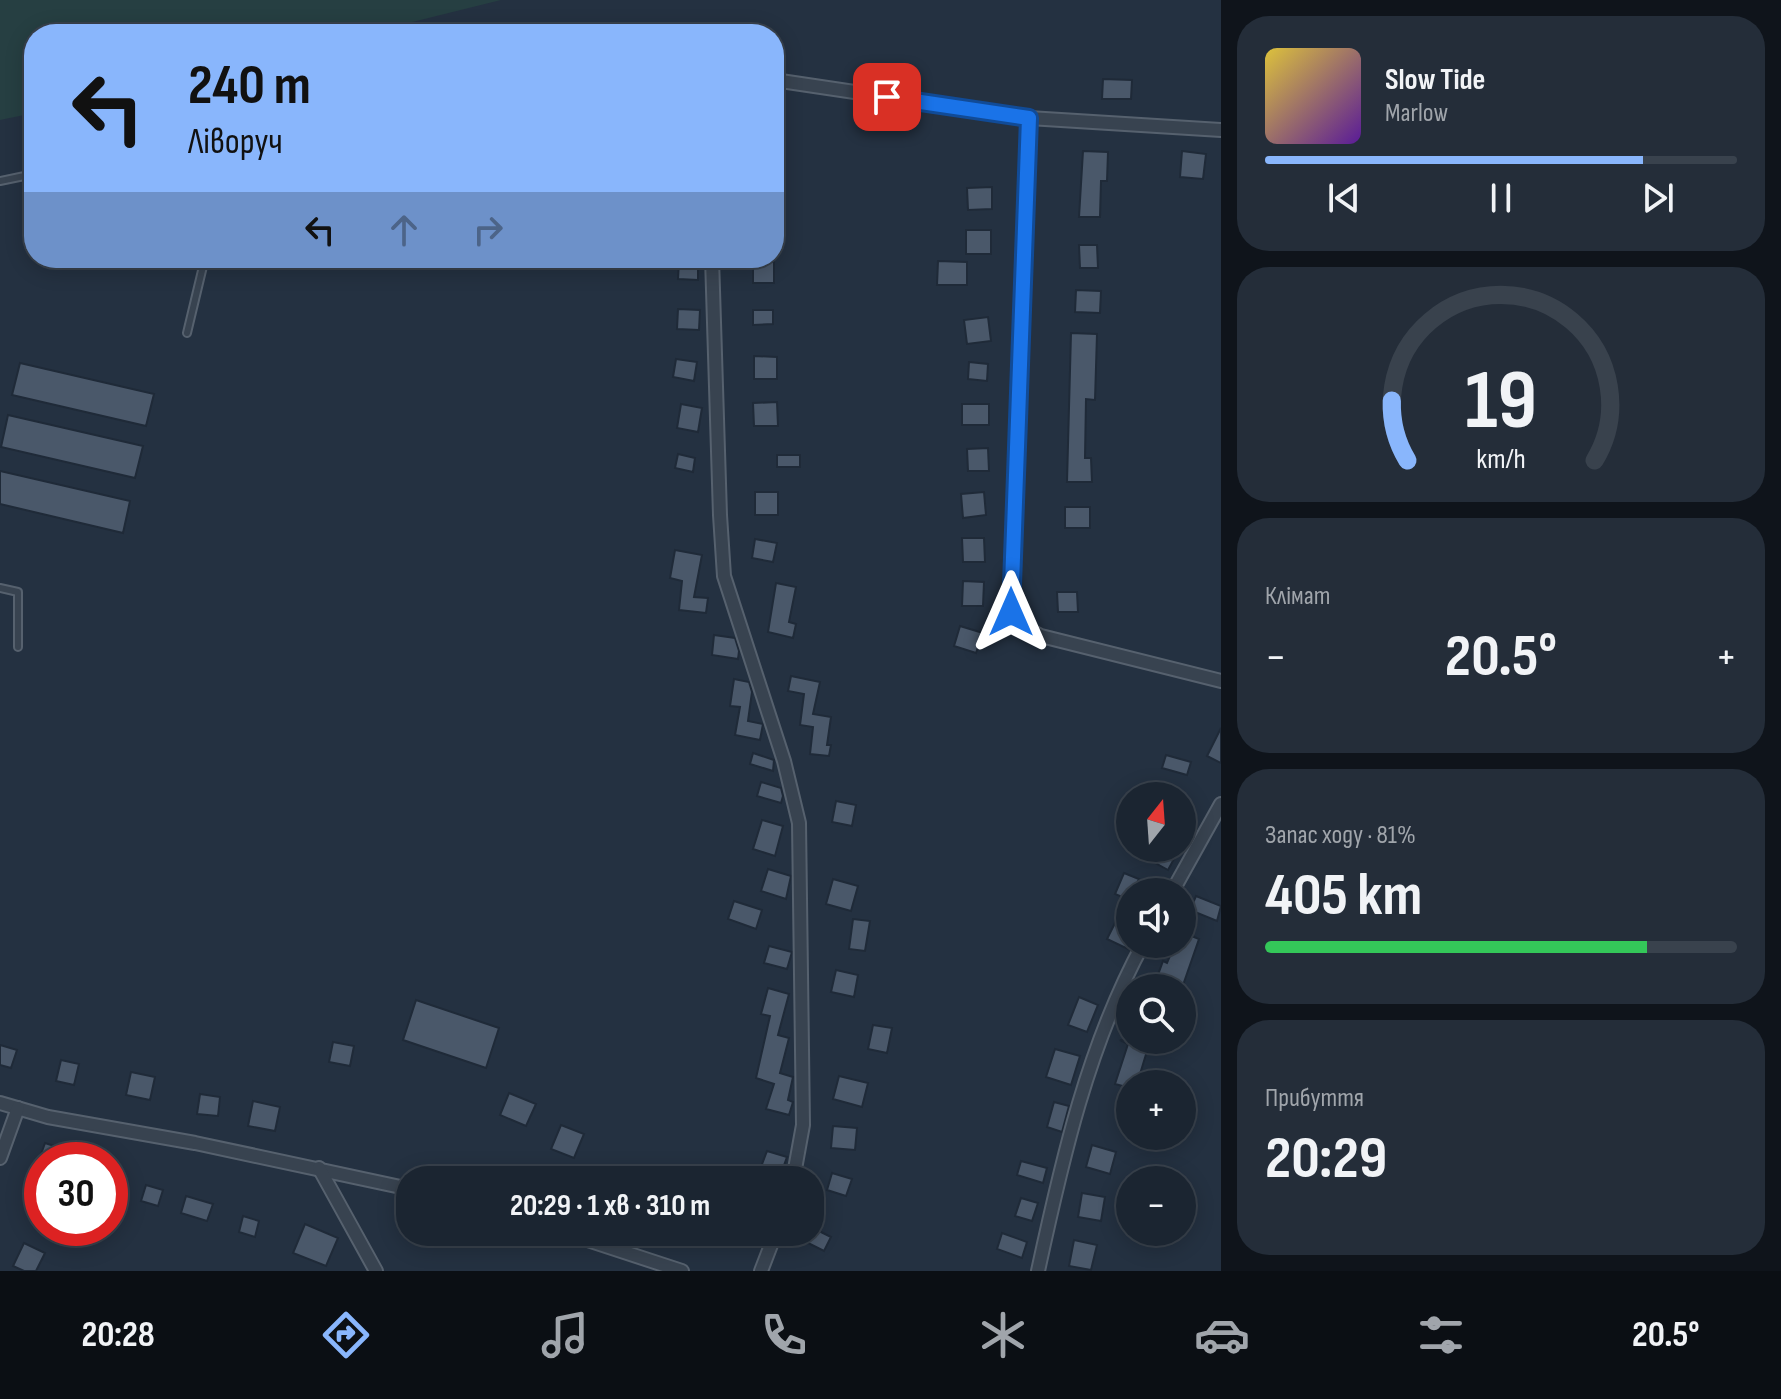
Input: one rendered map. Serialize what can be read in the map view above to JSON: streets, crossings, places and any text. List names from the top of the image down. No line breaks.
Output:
{"north":"top","page":{"turn":["240 m","Ліворуч"],"song":["Slow Tide","Marlow"],"tile":["Клімат",["Запас ходу · 81%","405 km"],["Прибуття","20:29"]],"heat":["−","20.5°","+"],"map_buttons":["+","−"],"limit":"30","trip":"20:29 · 1 хв · 310 m","tabs":["20:28","20.5°"],"gauge":["19","km/h"]}}
